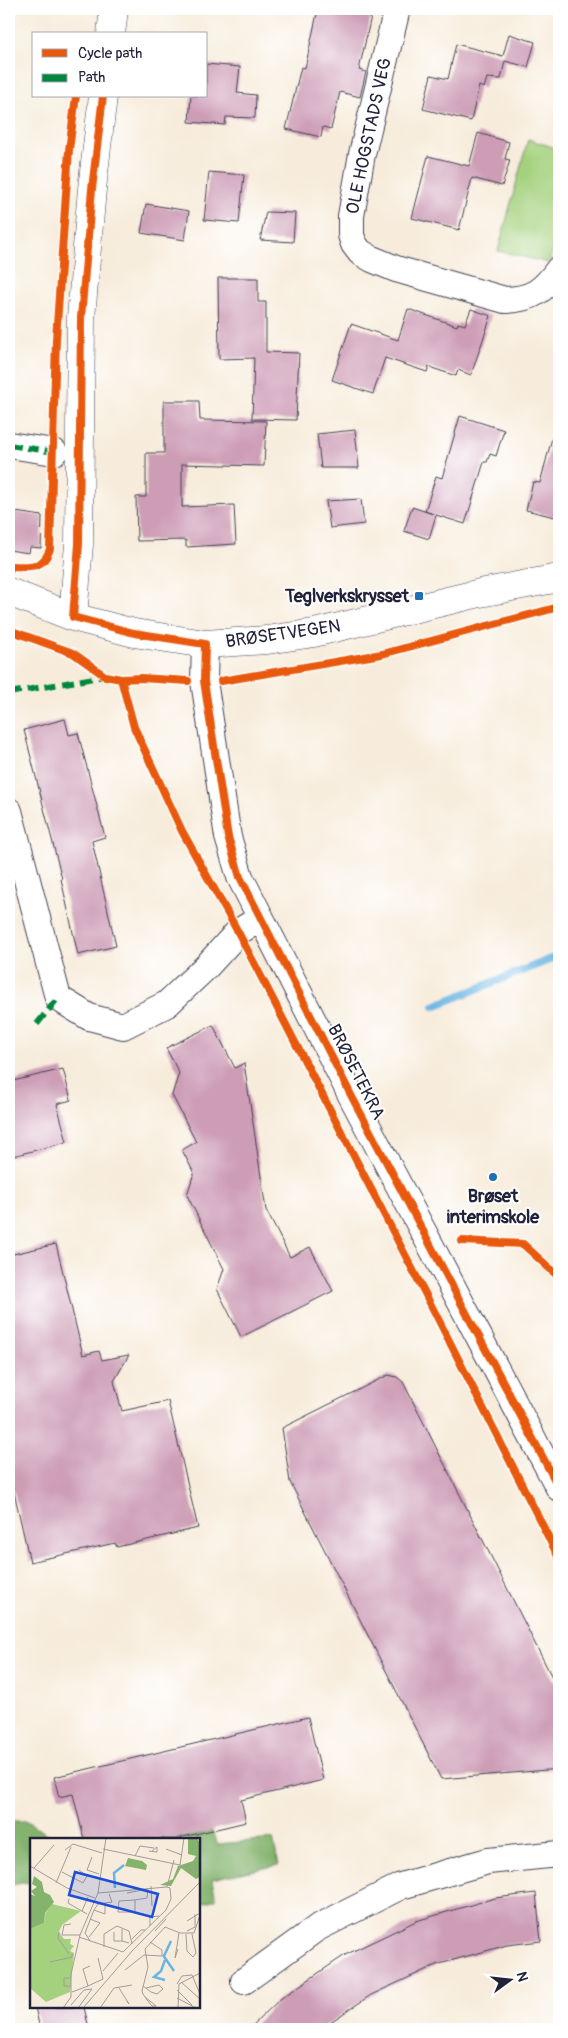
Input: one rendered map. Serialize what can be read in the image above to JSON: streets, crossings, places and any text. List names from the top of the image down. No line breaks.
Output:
{"streets":{"street":["OLE HOGSTADS VEG","BRØSETVEGEN","BRØSETEKRA"]},"crossings":[["BRØSETVEGEN","BRØSETEKRA"]],"places":{"transit":["Teglverkskrysset"],"other":["Brøset interimskole"]},"legend":["Cycle path","Path"],"north":"right"}
